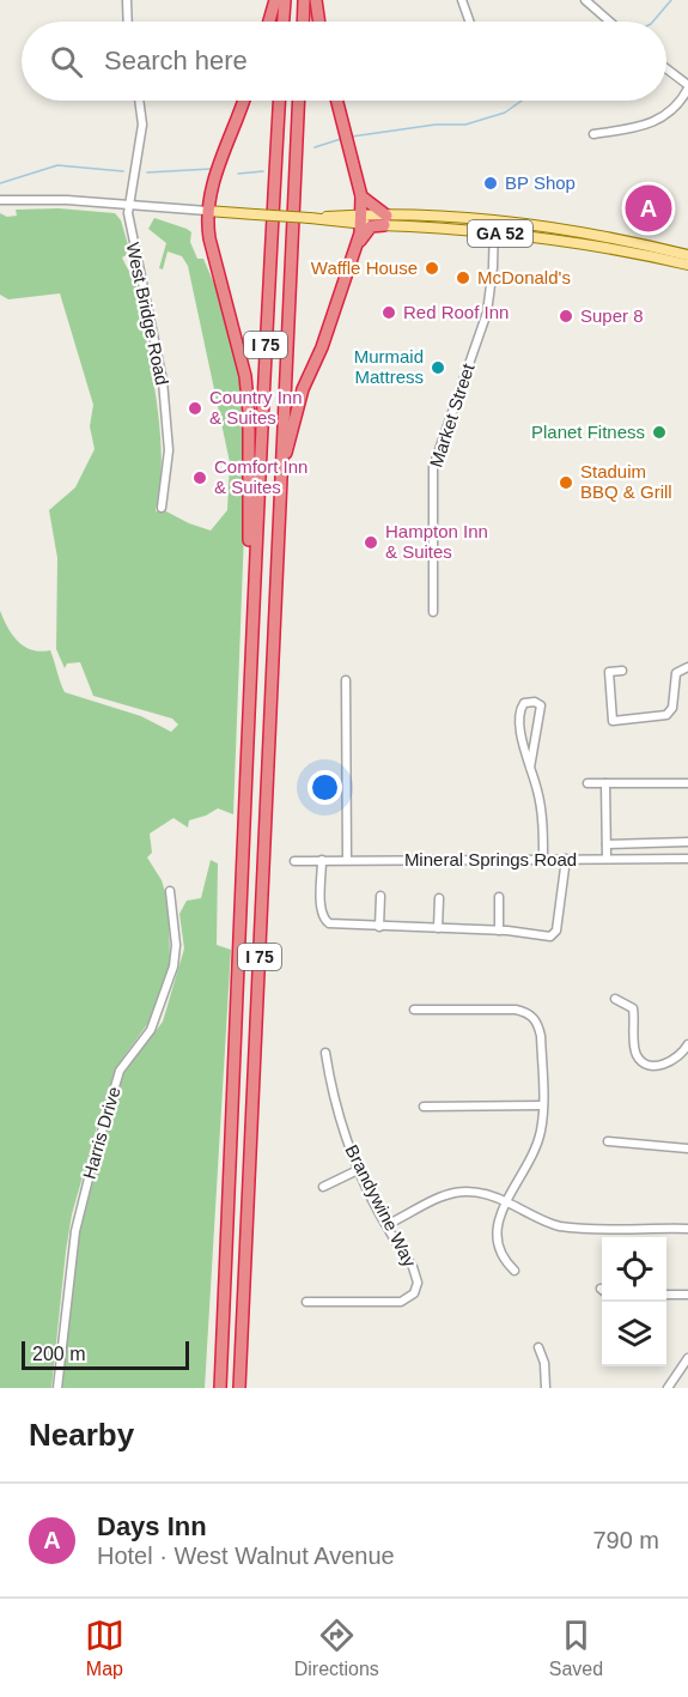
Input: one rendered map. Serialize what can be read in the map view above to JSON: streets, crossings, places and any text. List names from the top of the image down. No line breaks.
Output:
{"streets":{"highway":["I 75"],"main road":["GA 52"],"street":["West Bridge Road","Market Street","Mineral Springs Road","Harris Drive","Brandywine Way"]},"crossings":[["GA 52","Market Street"]],"places":["BP Shop","Waffle House","McDonald's","Red Roof Inn","Super 8","Murmaid Mattress","Country Inn & Suites","Planet Fitness","Comfort Inn & Suites","Staduim BBQ & Grill","Hampton Inn & Suites"],"scale_bar":"200 m","page":{"search":"Search here","pins":"A","scale":"200 m","heading":"Nearby","list":[{"mark":"A","name":"Days Inn","note":"Hotel · West Walnut Avenue","value":"790 m"}],"nav":["Map","Directions","Saved"]}}
